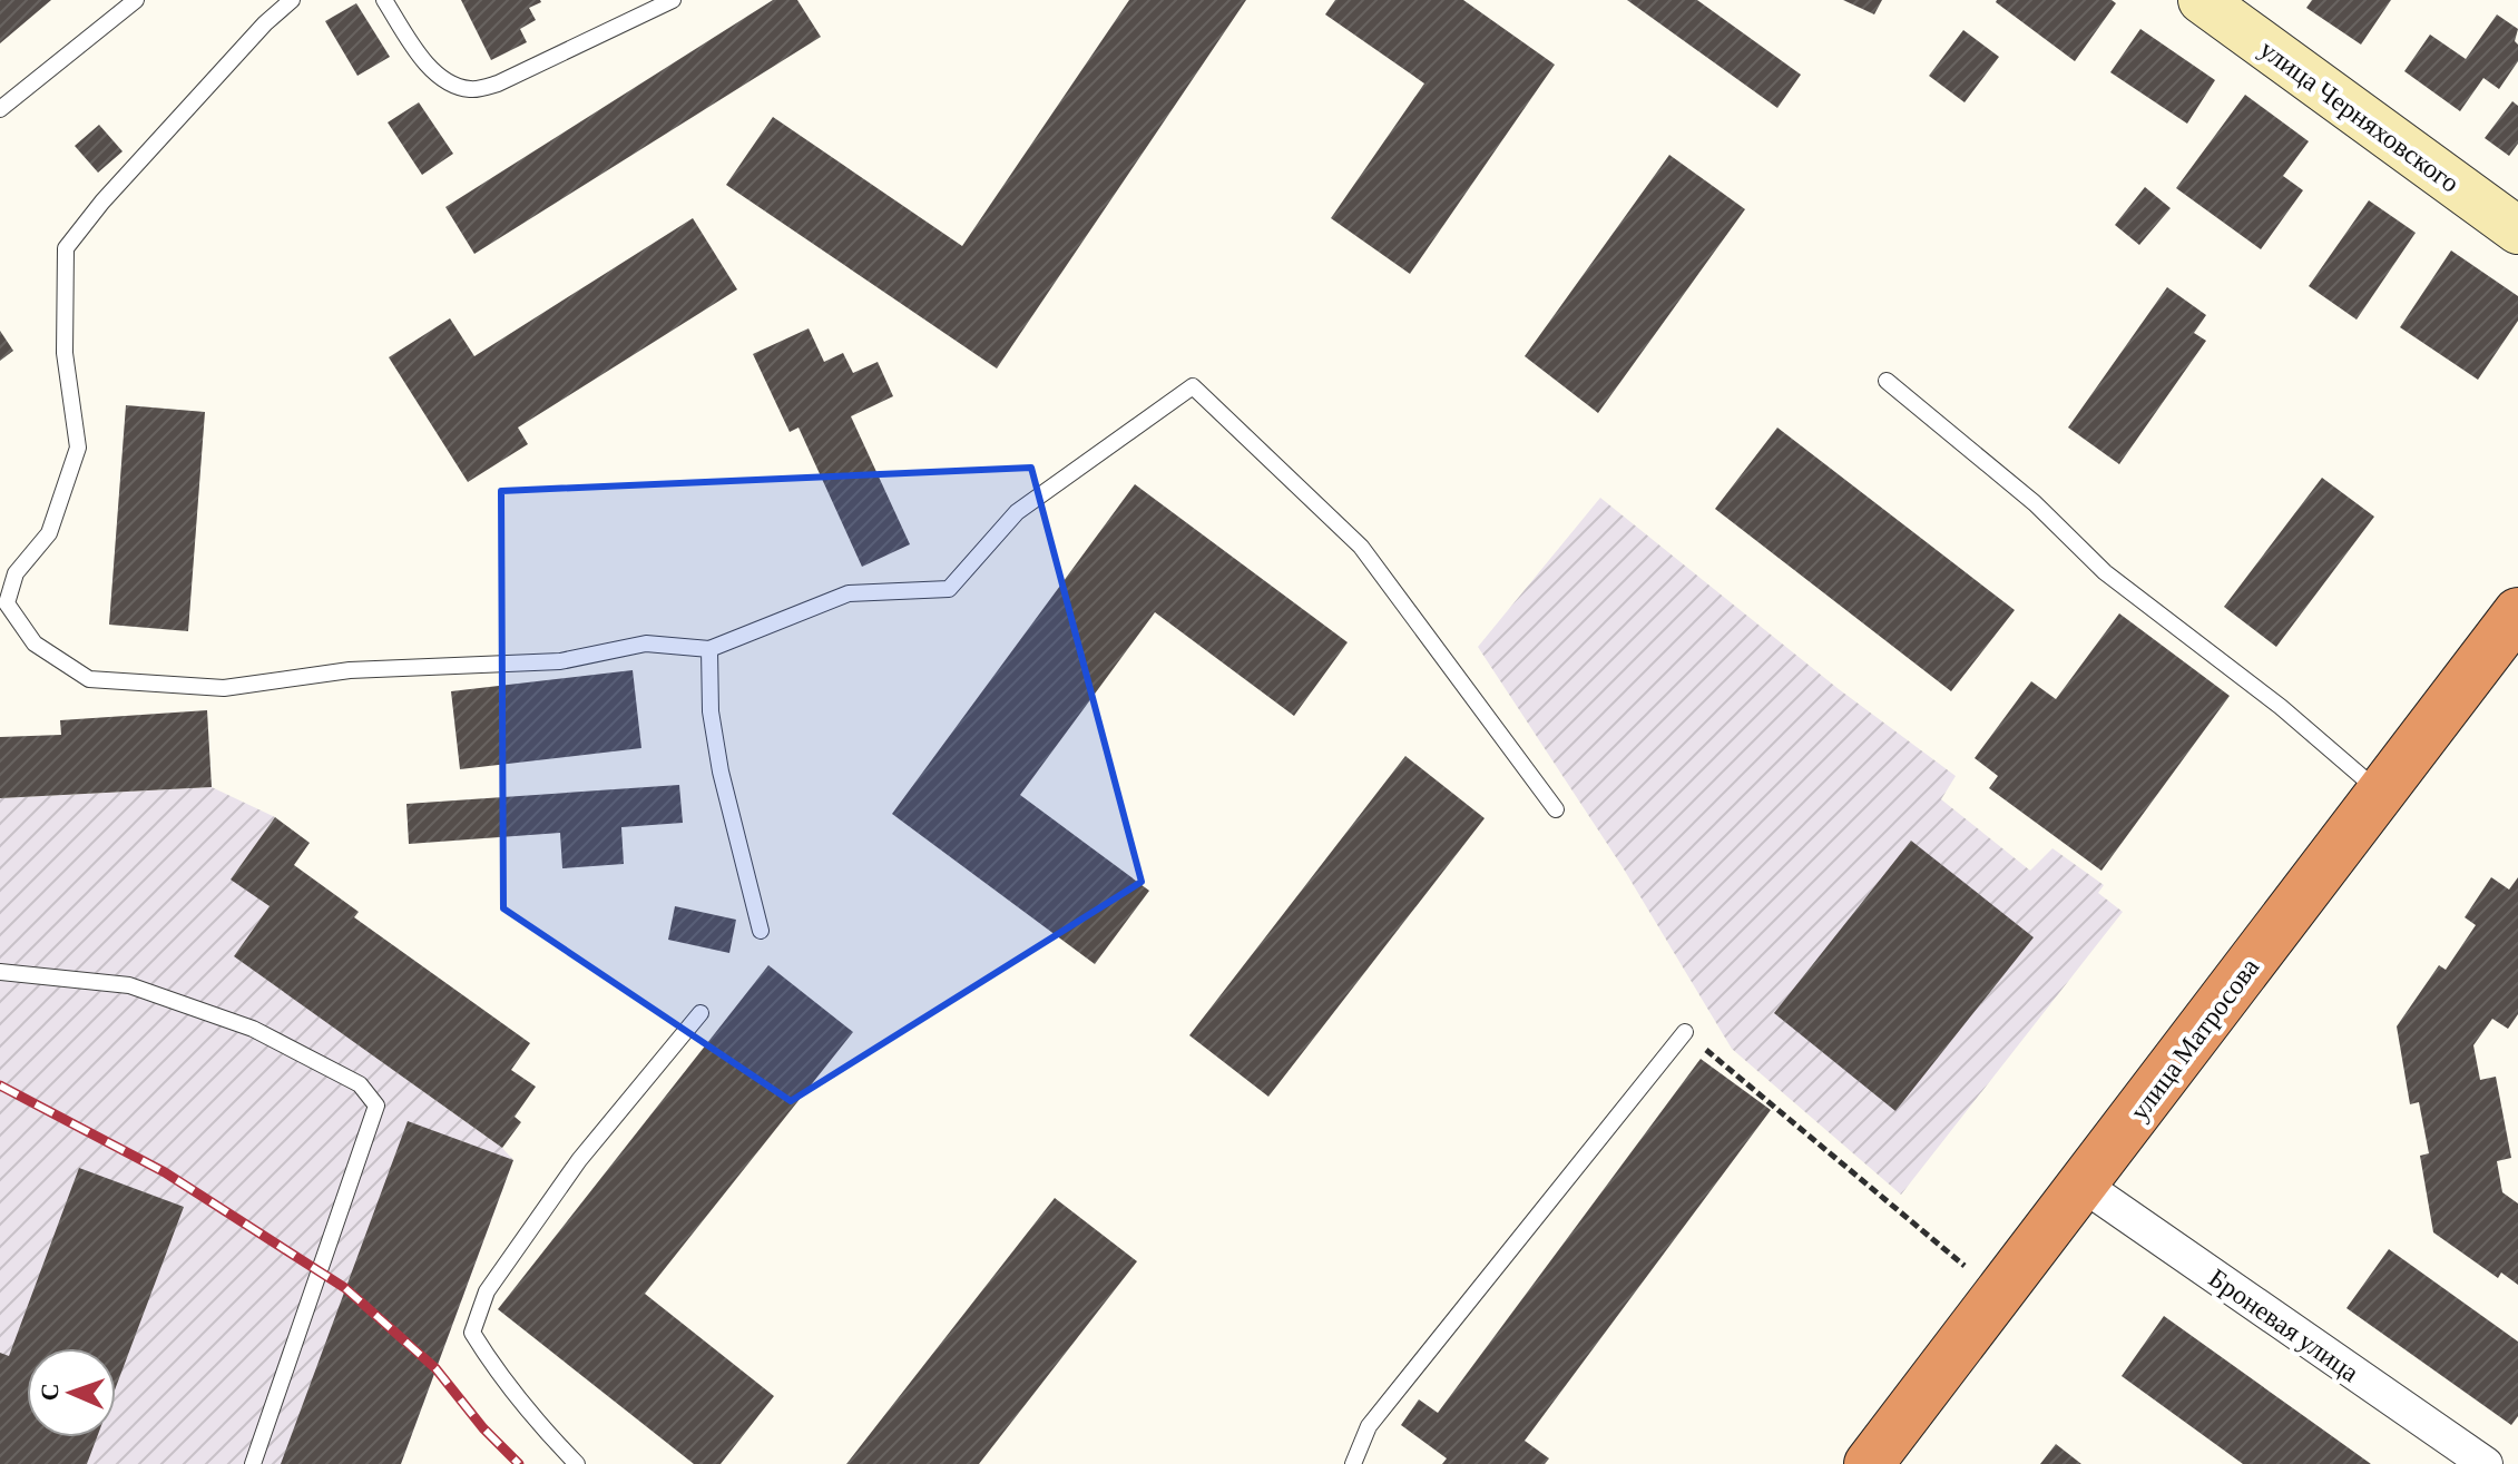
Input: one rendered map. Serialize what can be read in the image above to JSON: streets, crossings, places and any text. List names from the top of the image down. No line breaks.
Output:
{"streets":{"highway":["улица Матросова"],"street":["улица Черняховского","Броневая улица"]},"crossings":[["улица Матросова","Броневая улица"]],"north":"left"}
